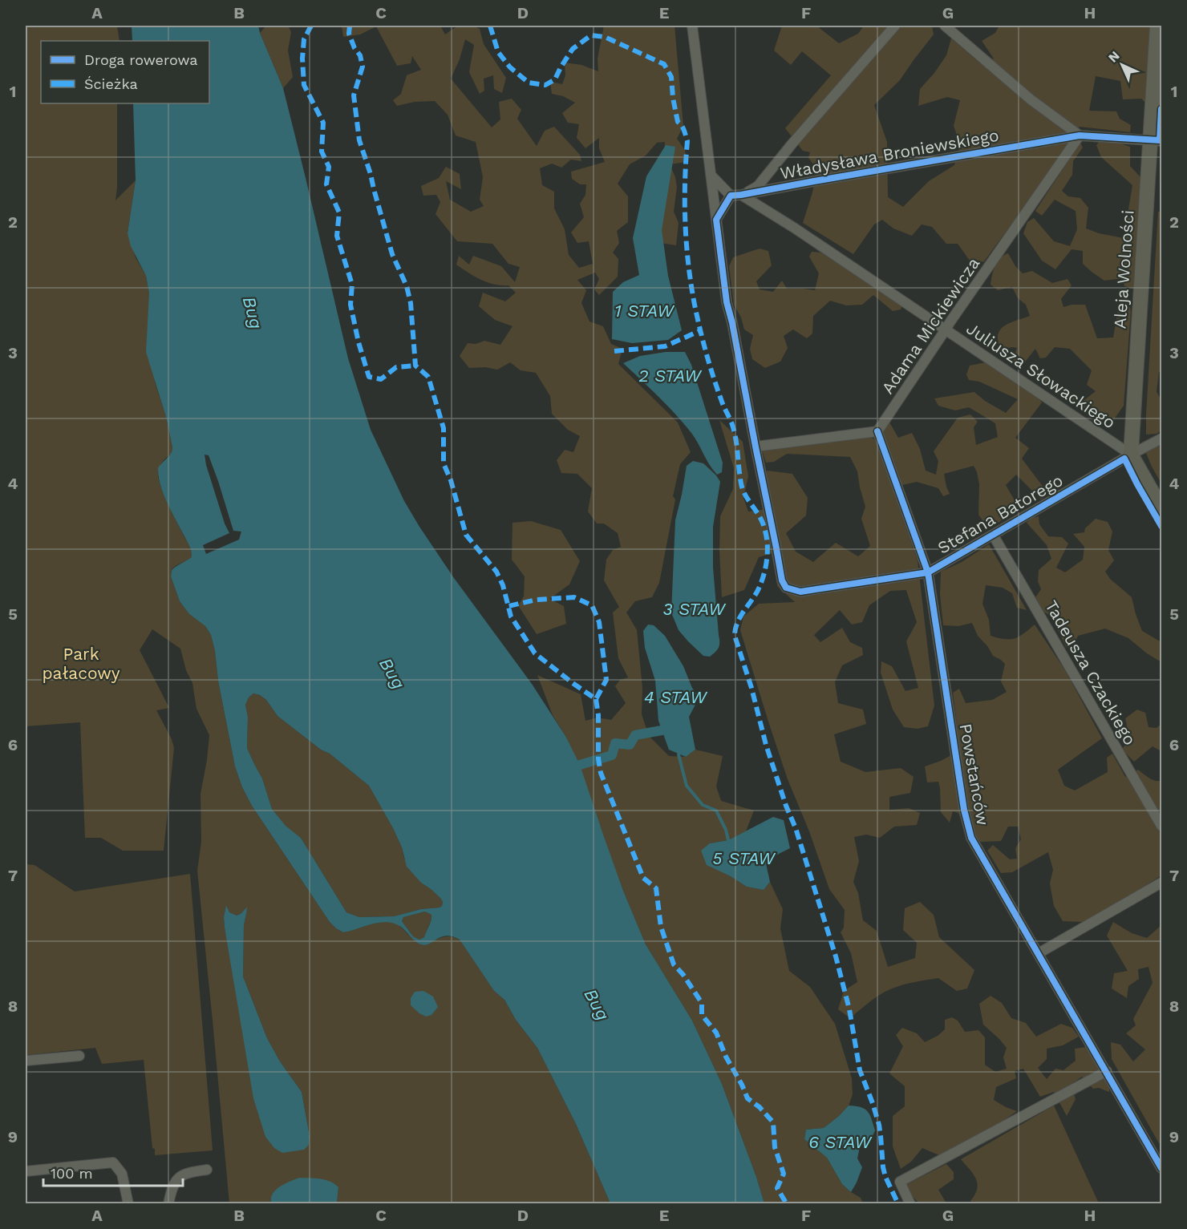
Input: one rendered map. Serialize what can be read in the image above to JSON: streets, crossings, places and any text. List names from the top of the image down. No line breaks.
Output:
{"streets":{"street":["Władysława Broniewskiego","Aleja Wolności","Adama Mickiewicza","Juliusza Słowackiego","Stefana Batorego","Tadeusza Czackiego","Powstańców"]},"crossings":[["Władysława Broniewskiego","Aleja Wolności"],["Władysława Broniewskiego","Adama Mickiewicza"],["Władysława Broniewskiego","Juliusza Słowackiego"],["Aleja Wolności","Juliusza Słowackiego"],["Aleja Wolności","Stefana Batorego"],["Adama Mickiewicza","Juliusza Słowackiego"],["Adama Mickiewicza","Powstańców"],["Juliusza Słowackiego","Stefana Batorego"],["Stefana Batorego","Tadeusza Czackiego"],["Stefana Batorego","Powstańców"]],"water":["1 STAW","Bug","2 STAW","3 STAW","4 STAW","5 STAW","6 STAW"],"parks":["Park pałacowy"],"legend":["Droga rowerowa","Ścieżka"],"scale_bar":"100 m","north":"top left","grid":{"columns":["A","B","C","D","E","F","G","H"],"rows":["1","2","3","4","5","6","7","8","9"]}}
